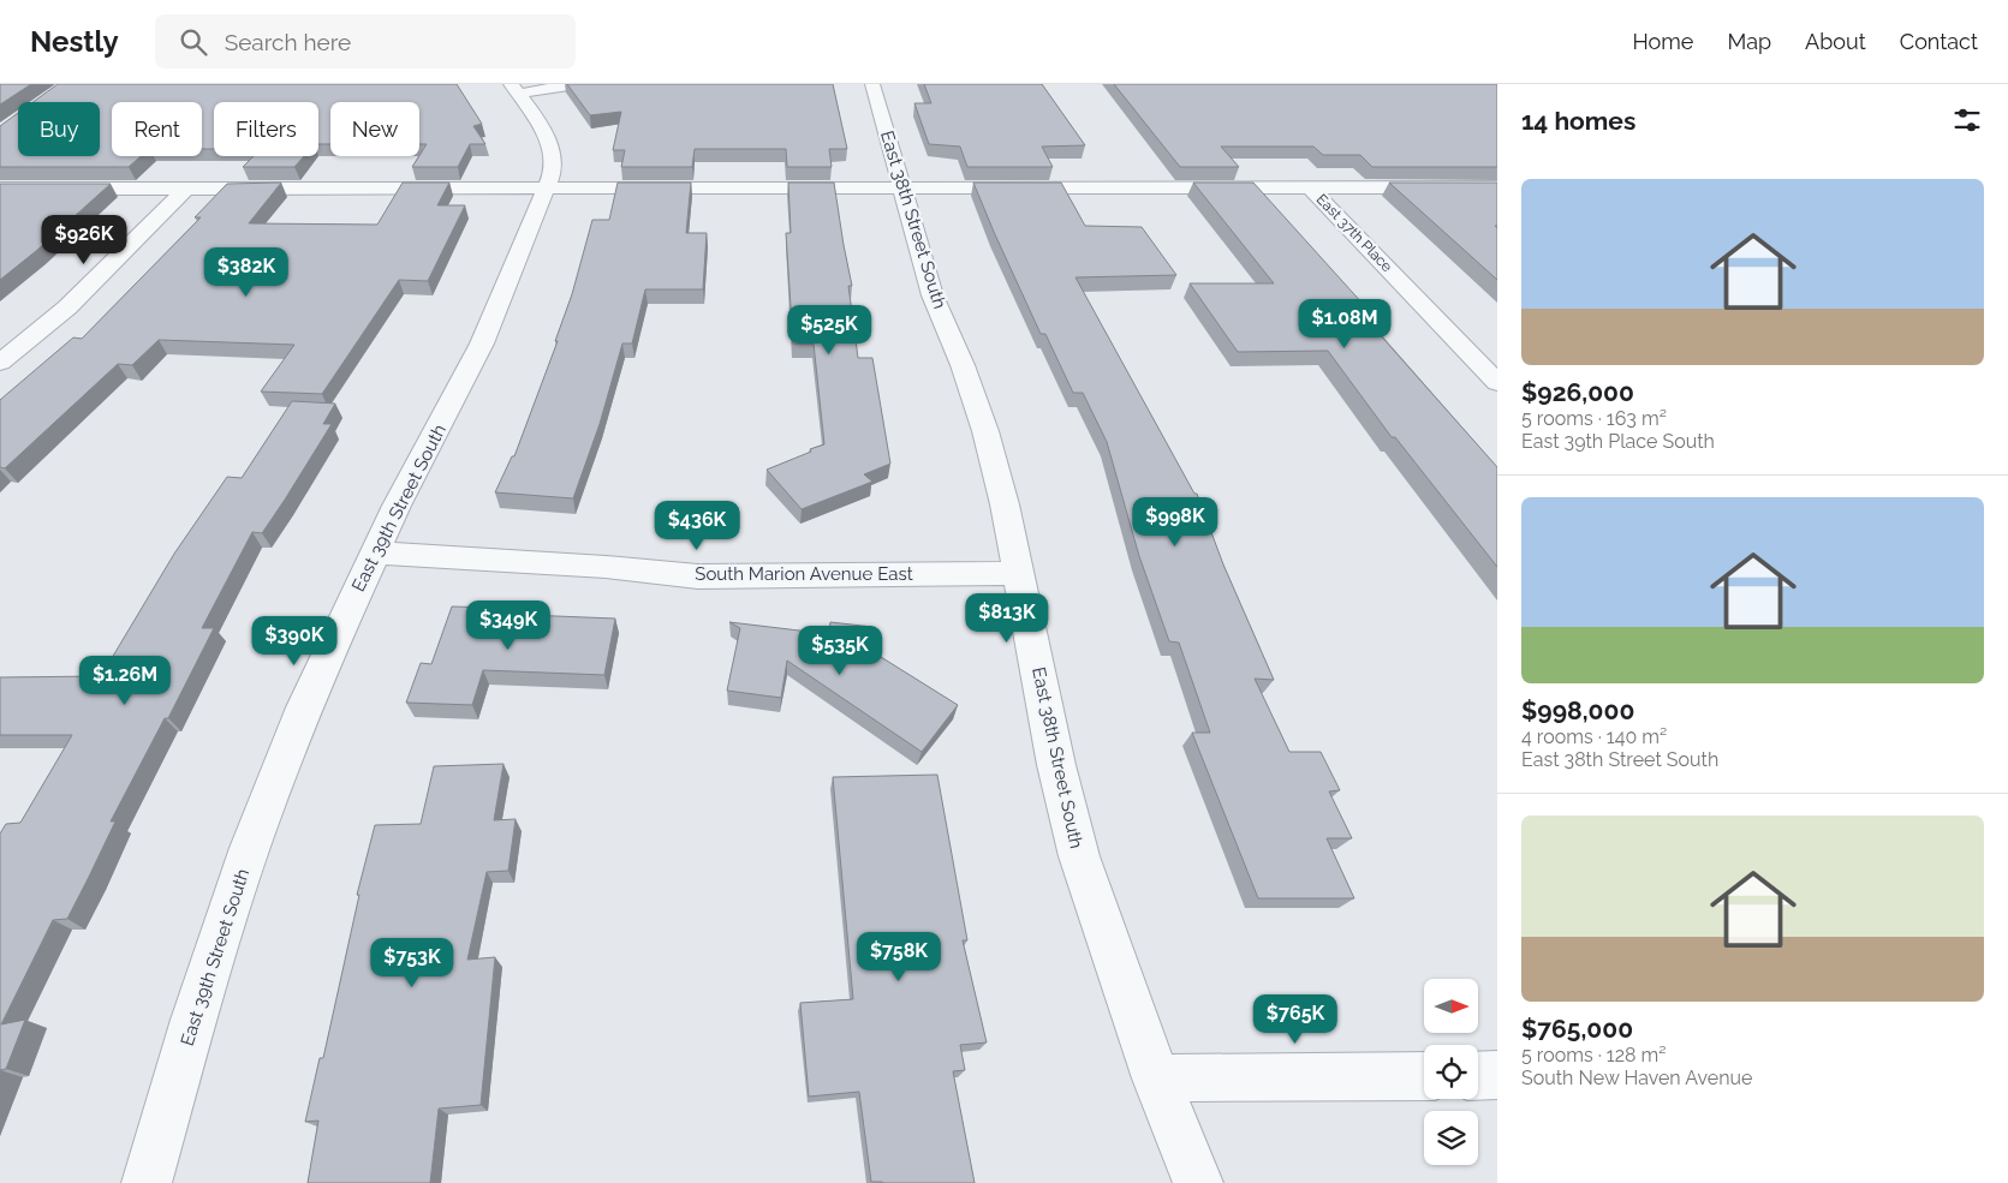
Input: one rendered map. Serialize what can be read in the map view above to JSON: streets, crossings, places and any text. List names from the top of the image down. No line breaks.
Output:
{"streets":{"street":["East 38th Street South","East 37th Place","East 39th Street South","South Marion Avenue East"]},"crossings":[["East 38th Street South","South Marion Avenue East"],["East 39th Street South","South Marion Avenue East"]],"north":"right","page":{"header":"Nestly","search":"Search here","nav":["Home","Map","About","Contact"],"heading":"14 homes","chip":["Buy","Rent","Filters","New"],"list":[{"name":"$926,000","note":"5 rooms · 163 m² · East 39th Place South"},{"name":"$998,000","note":"4 rooms · 140 m² · East 38th Street South"},{"name":"$765,000","note":"5 rooms · 128 m² · South New Haven Avenue"}],"price":["$926K","$382K","$1.08M","$525K","$998K","$436K","$813K","$349K","$390K","$535K","$1.26M","$758K","$753K","$765K"]}}
